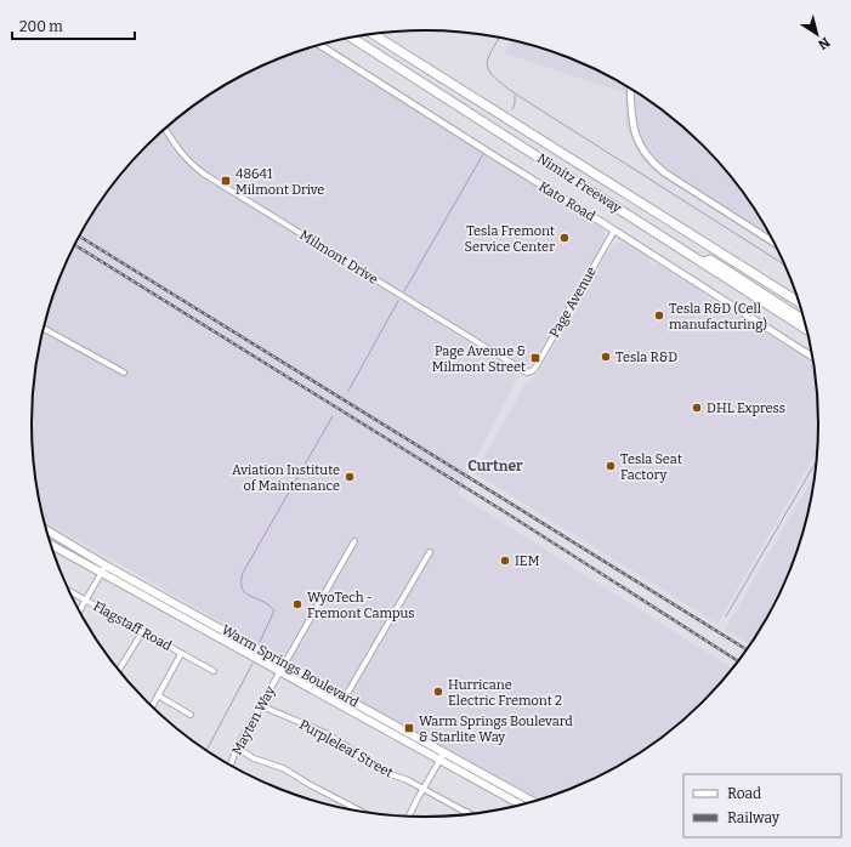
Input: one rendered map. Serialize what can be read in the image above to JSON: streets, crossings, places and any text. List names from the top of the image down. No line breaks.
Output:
{"streets":{"highway":["Nimitz Freeway"],"main road":["Warm Springs Boulevard"],"street":["Kato Road","Milmont Drive","Page Avenue","Flagstaff Road","Mayten Way","Purpleleaf Street"]},"crossings":[["Kato Road","Page Avenue"],["Milmont Drive","Page Avenue"],["Warm Springs Boulevard","Mayten Way"],["Mayten Way","Purpleleaf Street"]],"districts":["Curtner"],"places":{"transit":["48641 Milmont Drive","Page Avenue & Milmont Street","Warm Springs Boulevard & Starlite Way"],"other":["Tesla Fremont Service Center","Tesla R&D (Cell manufacturing)","Tesla R&D","DHL Express","Tesla Seat Factory","Aviation Institute of Maintenance","IEM","WyoTech - Fremont Campus","Hurricane Electric Fremont 2"]},"legend":["Road","Railway"],"scale_bar":"200 m","north":"bottom right"}
